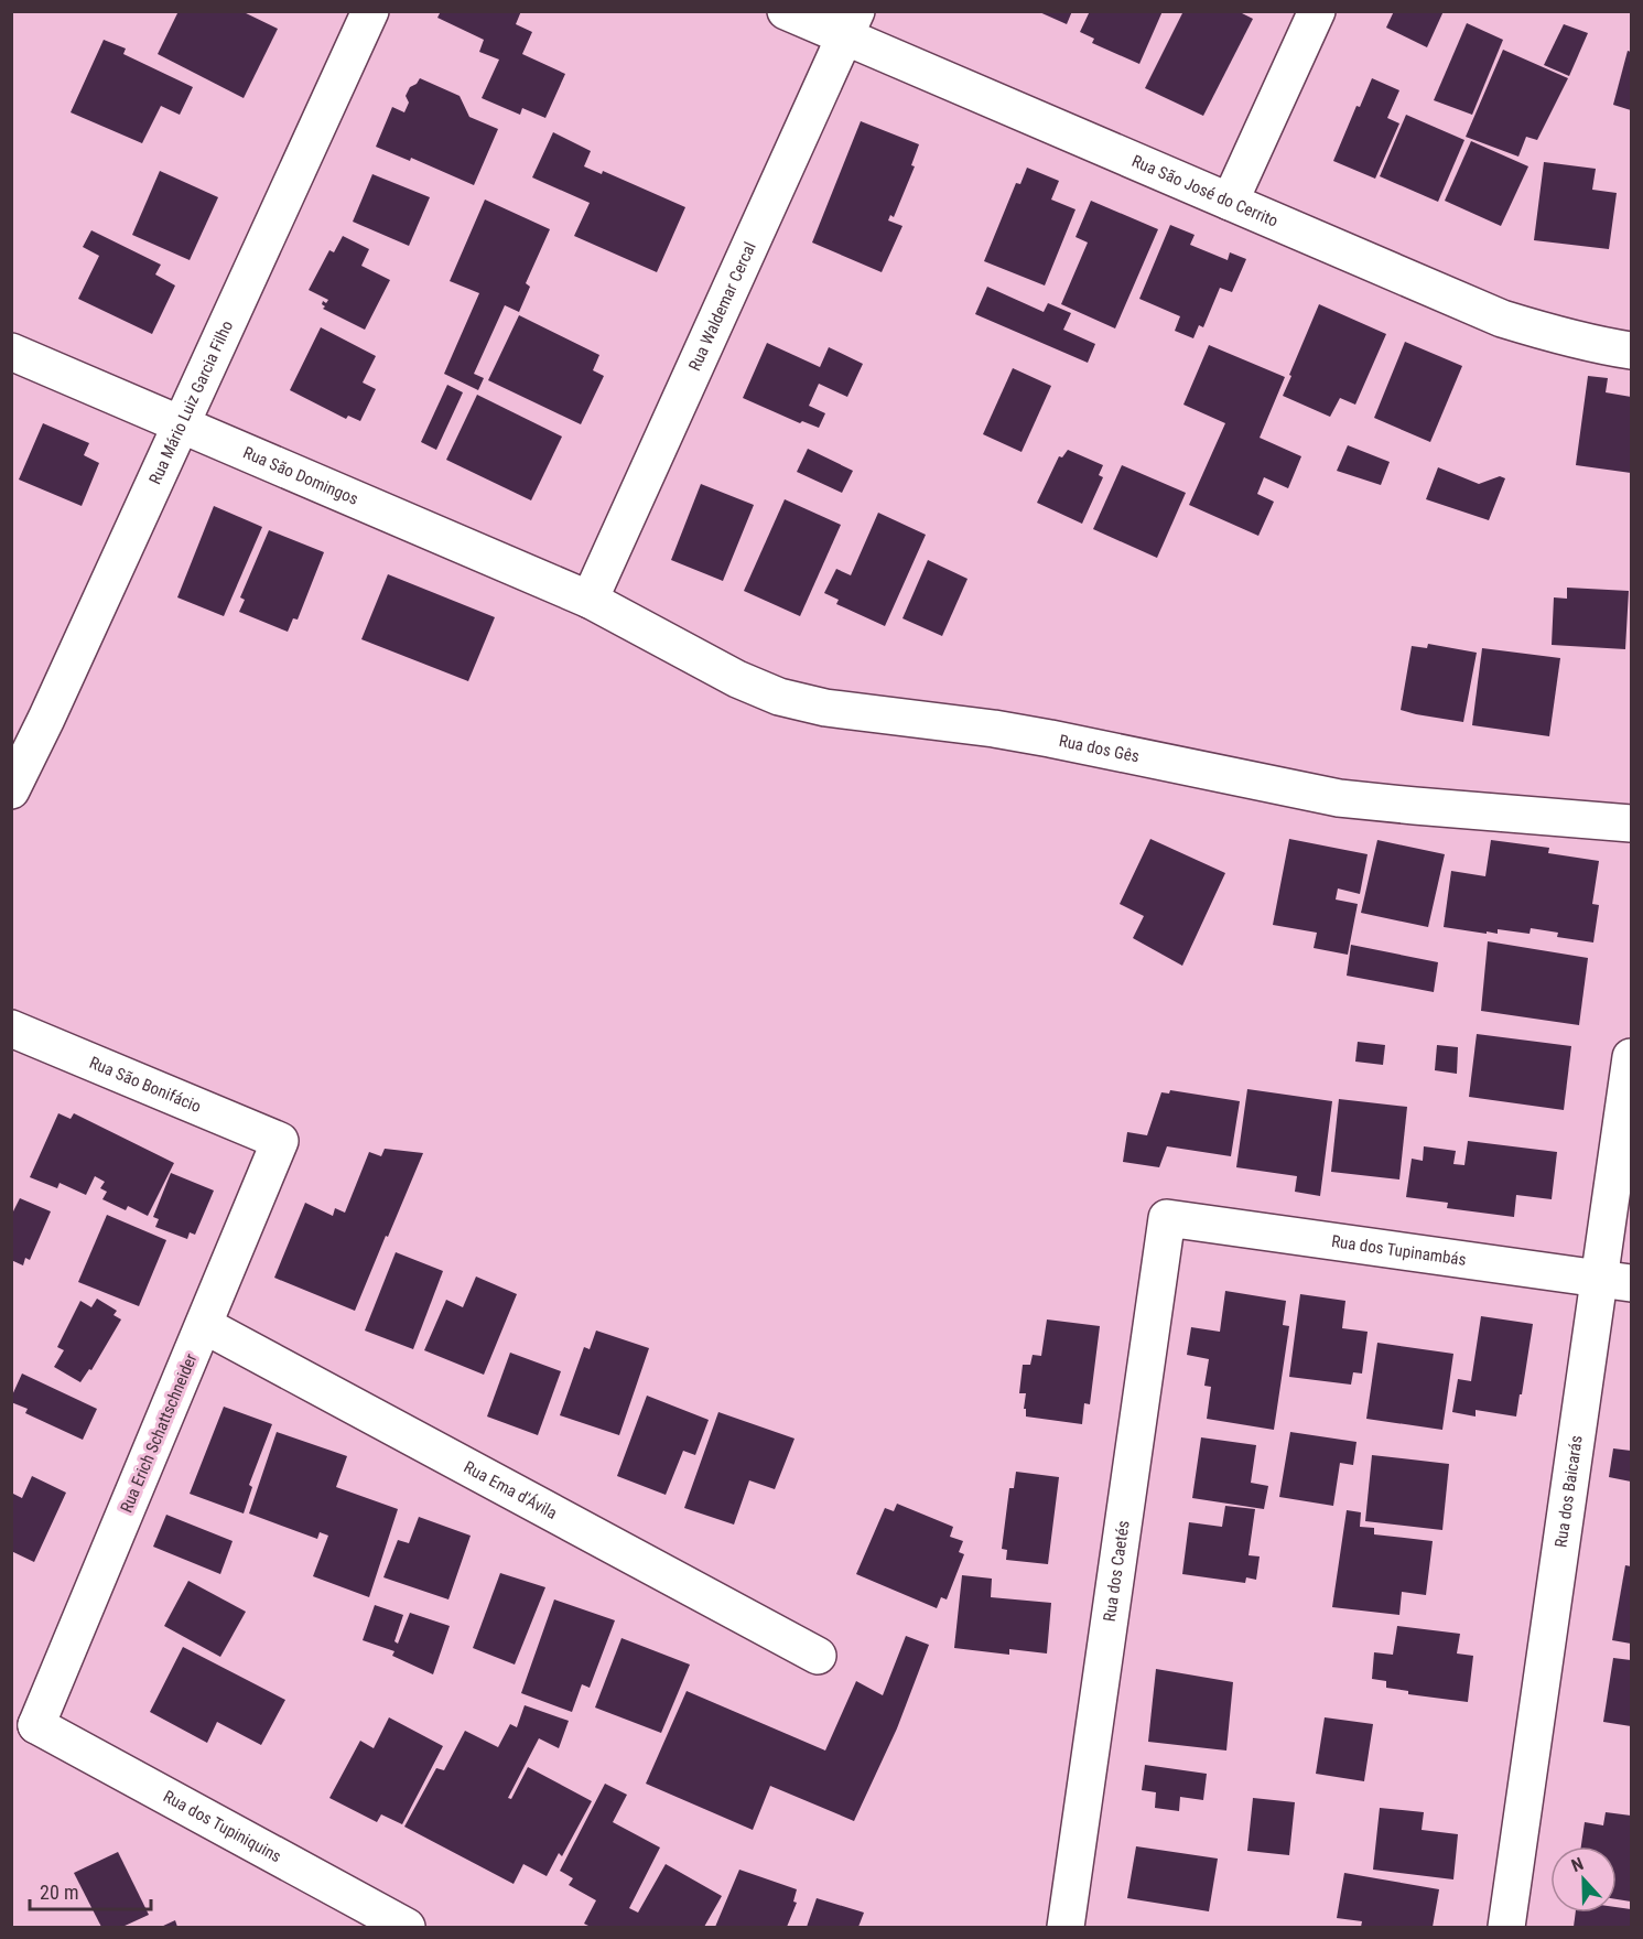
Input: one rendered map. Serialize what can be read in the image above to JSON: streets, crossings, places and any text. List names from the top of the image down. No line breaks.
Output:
{"streets":{"street":["Rua São José do Cerrito","Rua Waldemar Cercal","Rua Mário Luiz Garcia Filho","Rua São Domingos","Rua dos Gês","Rua São Bonifácio","Rua dos Tupinambás","Rua Erich Schattschneider","Rua Ema d'Ávila","Rua dos Baicarás","Rua dos Caetés","Rua dos Tupiniquins"]},"crossings":[["Rua São José do Cerrito","Rua Waldemar Cercal"],["Rua Waldemar Cercal","Rua São Domingos"],["Rua Waldemar Cercal","Rua dos Gês"],["Rua Mário Luiz Garcia Filho","Rua São Domingos"],["Rua São Domingos","Rua dos Gês"],["Rua São Bonifácio","Rua Erich Schattschneider"],["Rua dos Tupinambás","Rua dos Baicarás"],["Rua dos Tupinambás","Rua dos Caetés"],["Rua Erich Schattschneider","Rua Ema d'Ávila"],["Rua Erich Schattschneider","Rua dos Tupiniquins"]],"scale_bar":"20 m","north":"top"}
